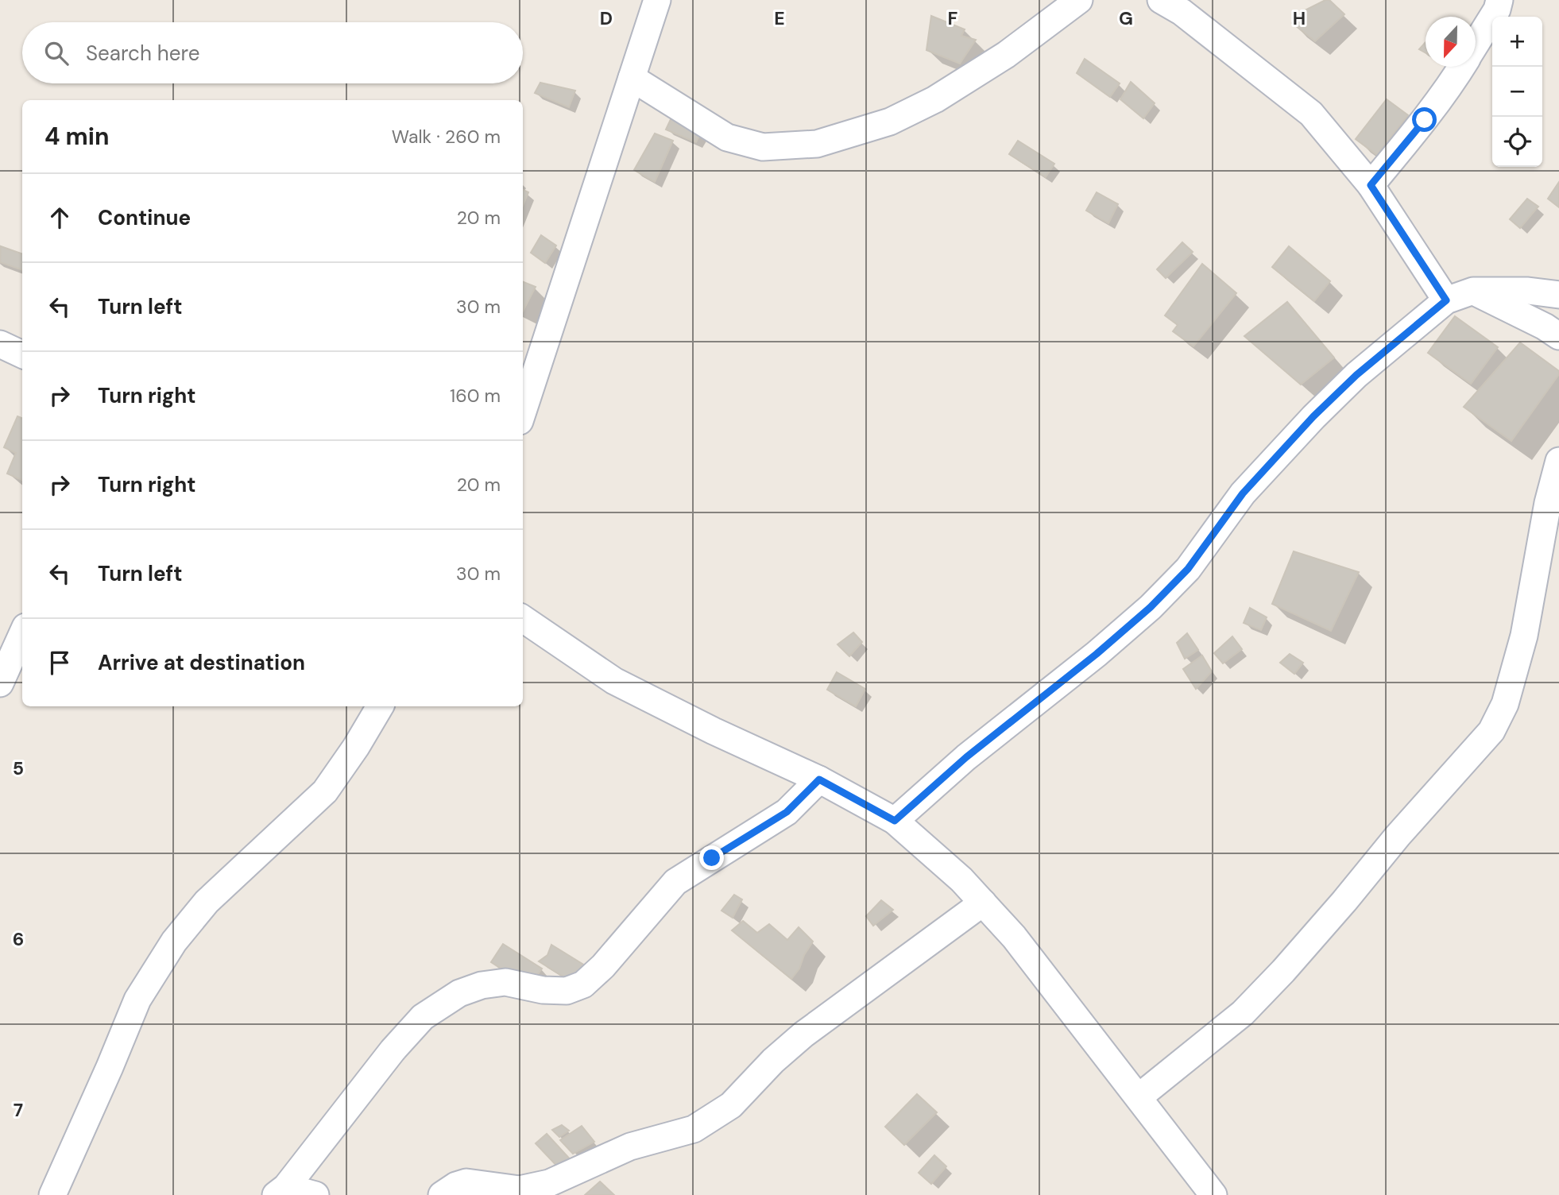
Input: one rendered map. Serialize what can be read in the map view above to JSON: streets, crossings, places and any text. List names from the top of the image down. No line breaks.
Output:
{"north":"bottom","page":{"map_buttons":["+","−"],"search":"Search here","heading":["4 min","Walk · 260 m"],"list":[["Continue","20 m"],["Turn left","30 m"],["Turn right","160 m"],["Turn right","20 m"],["Turn left","30 m"],"Arrive at destination"]},"grid":{"columns":["D","E","F","G","H"],"rows":["5","6","7"]}}
